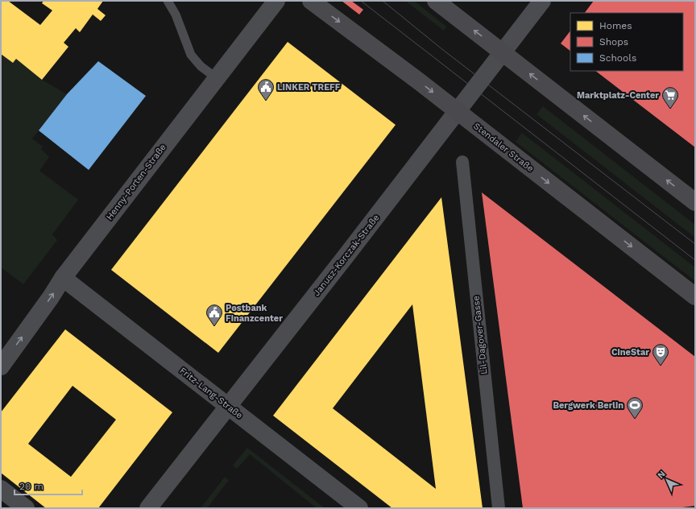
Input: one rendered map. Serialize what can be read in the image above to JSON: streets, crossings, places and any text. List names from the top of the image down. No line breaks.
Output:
{"streets":{"main road":["Stendaler Straße"],"street":["Henny-Porten-Straße","Janusz-Korczak-Straße","Lil-Dagover-Gasse","Fritz-Lang-Straße"]},"crossings":[["Stendaler Straße","Janusz-Korczak-Straße"],["Henny-Porten-Straße","Fritz-Lang-Straße"],["Janusz-Korczak-Straße","Fritz-Lang-Straße"]],"places":{"public building":["LINKER TREFF","Postbank Finanzcenter"],"supermarket":["Marktplatz-Center"],"theatre":["CineStar"],"sports":["Bergwerk Berlin"]},"legend":["Homes","Shops","Schools"],"scale_bar":"20 m","north":"top left"}
